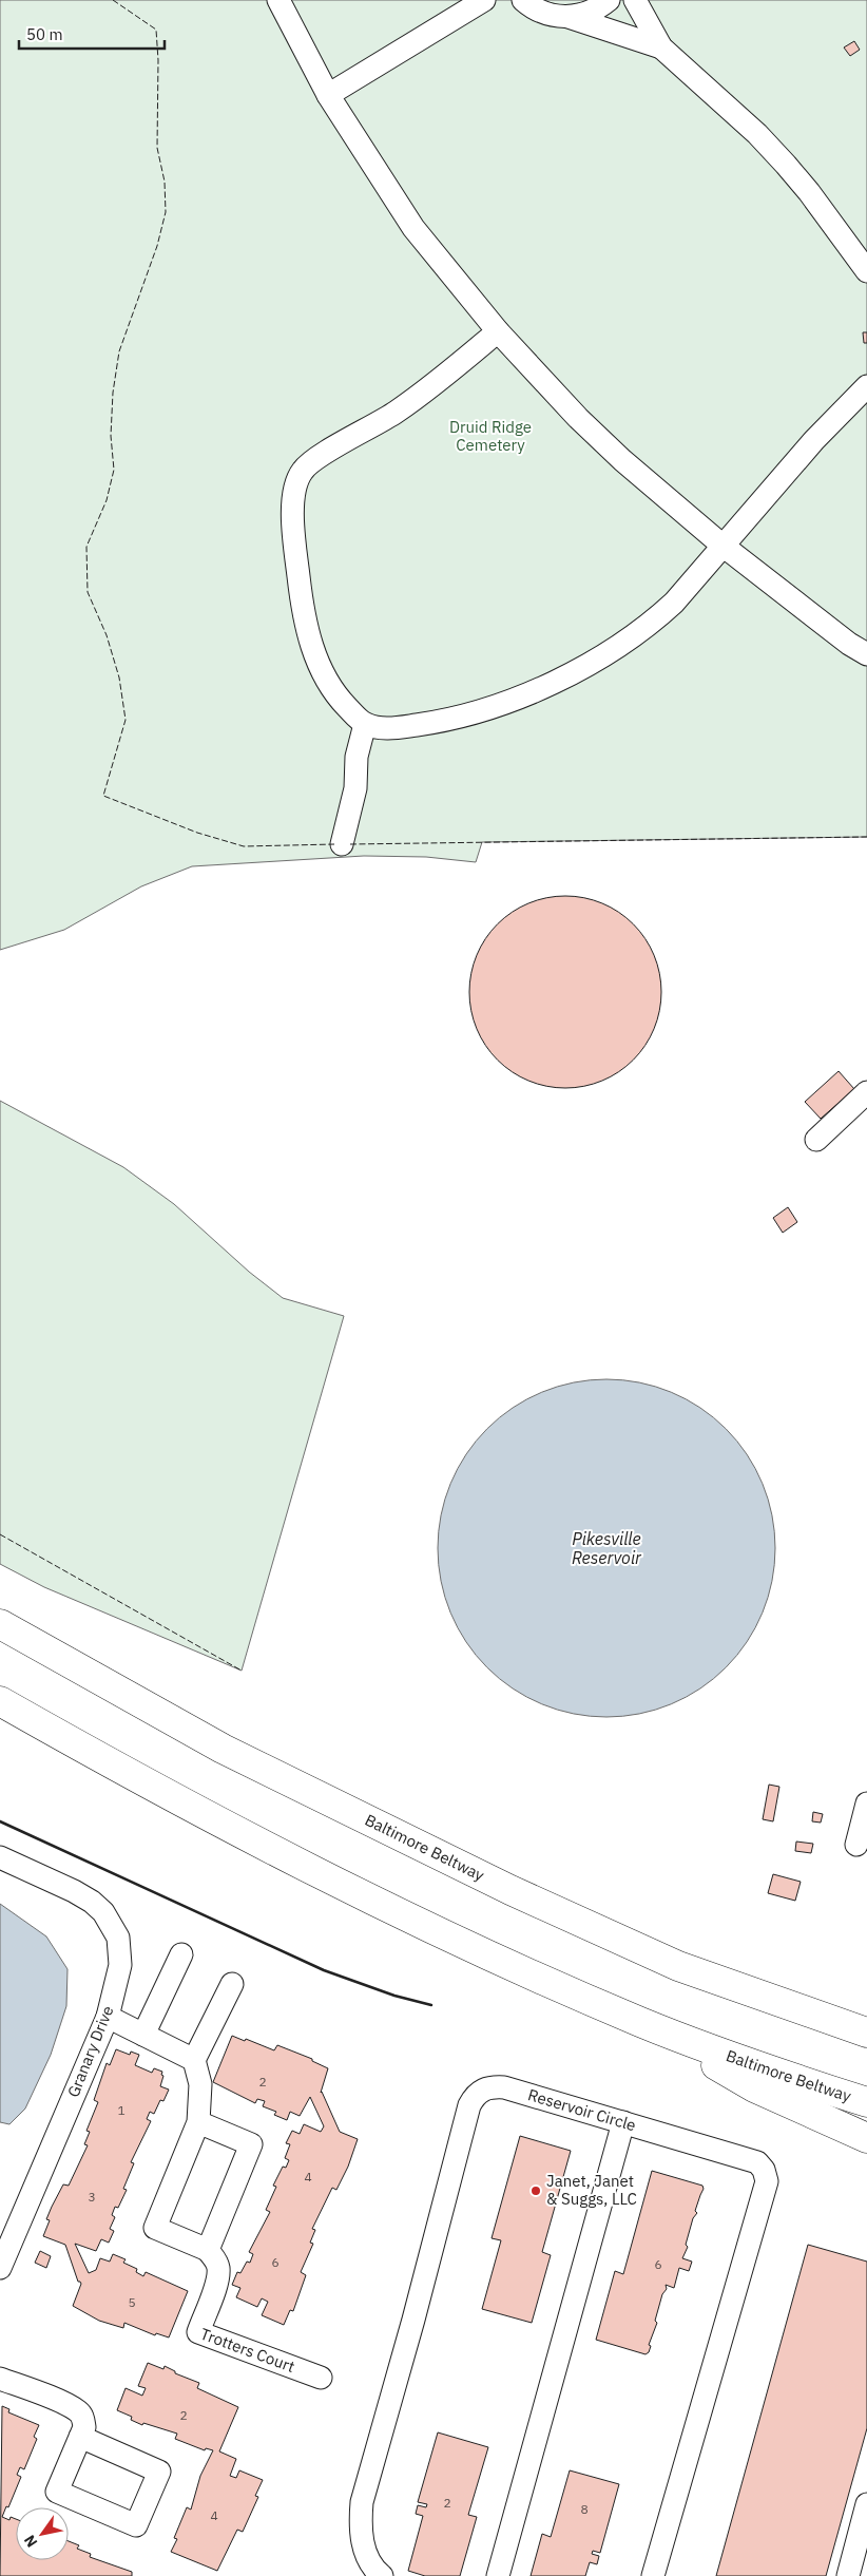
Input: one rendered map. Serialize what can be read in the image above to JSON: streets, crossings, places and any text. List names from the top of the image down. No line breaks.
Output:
{"streets":{"highway":["Baltimore Beltway"],"street":["Granary Drive","Reservoir Circle","Trotters Court"]},"water":["Pikesville Reservoir"],"parks":["Druid Ridge Cemetery"],"places":["Janet, Janet & Suggs, LLC"],"house_numbers":["2","1","4","3","6","6","5","2","2","8","4"],"scale_bar":"50 m","north":"bottom left"}
